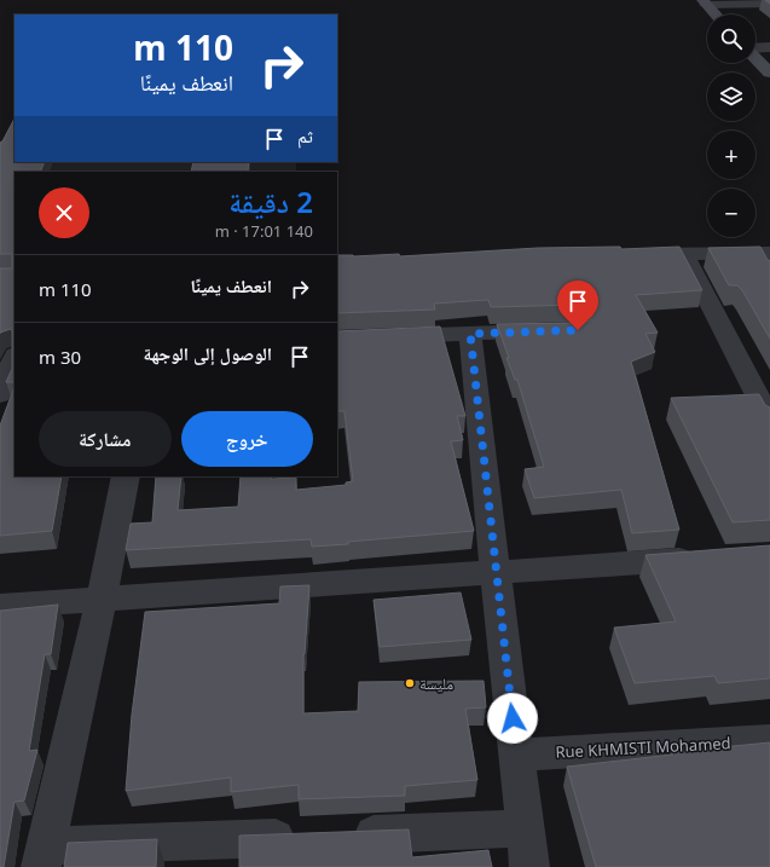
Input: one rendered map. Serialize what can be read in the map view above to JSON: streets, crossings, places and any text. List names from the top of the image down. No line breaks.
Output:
{"streets":{"street":["Rue KHMISTI Mohamed"]},"places":["مليسة"],"page":{"map_buttons":["+","−"],"turn":["110 m","انعطف يمينًا"],"then":"ثم","heading":["2 دقيقة","140 m · 17:01"],"list":[{"name":"انعطف يمينًا","value":"110 m"},{"name":"الوصول إلى الوجهة","value":"30 m"}],"buttons":["خروج","مشاركة"]}}
